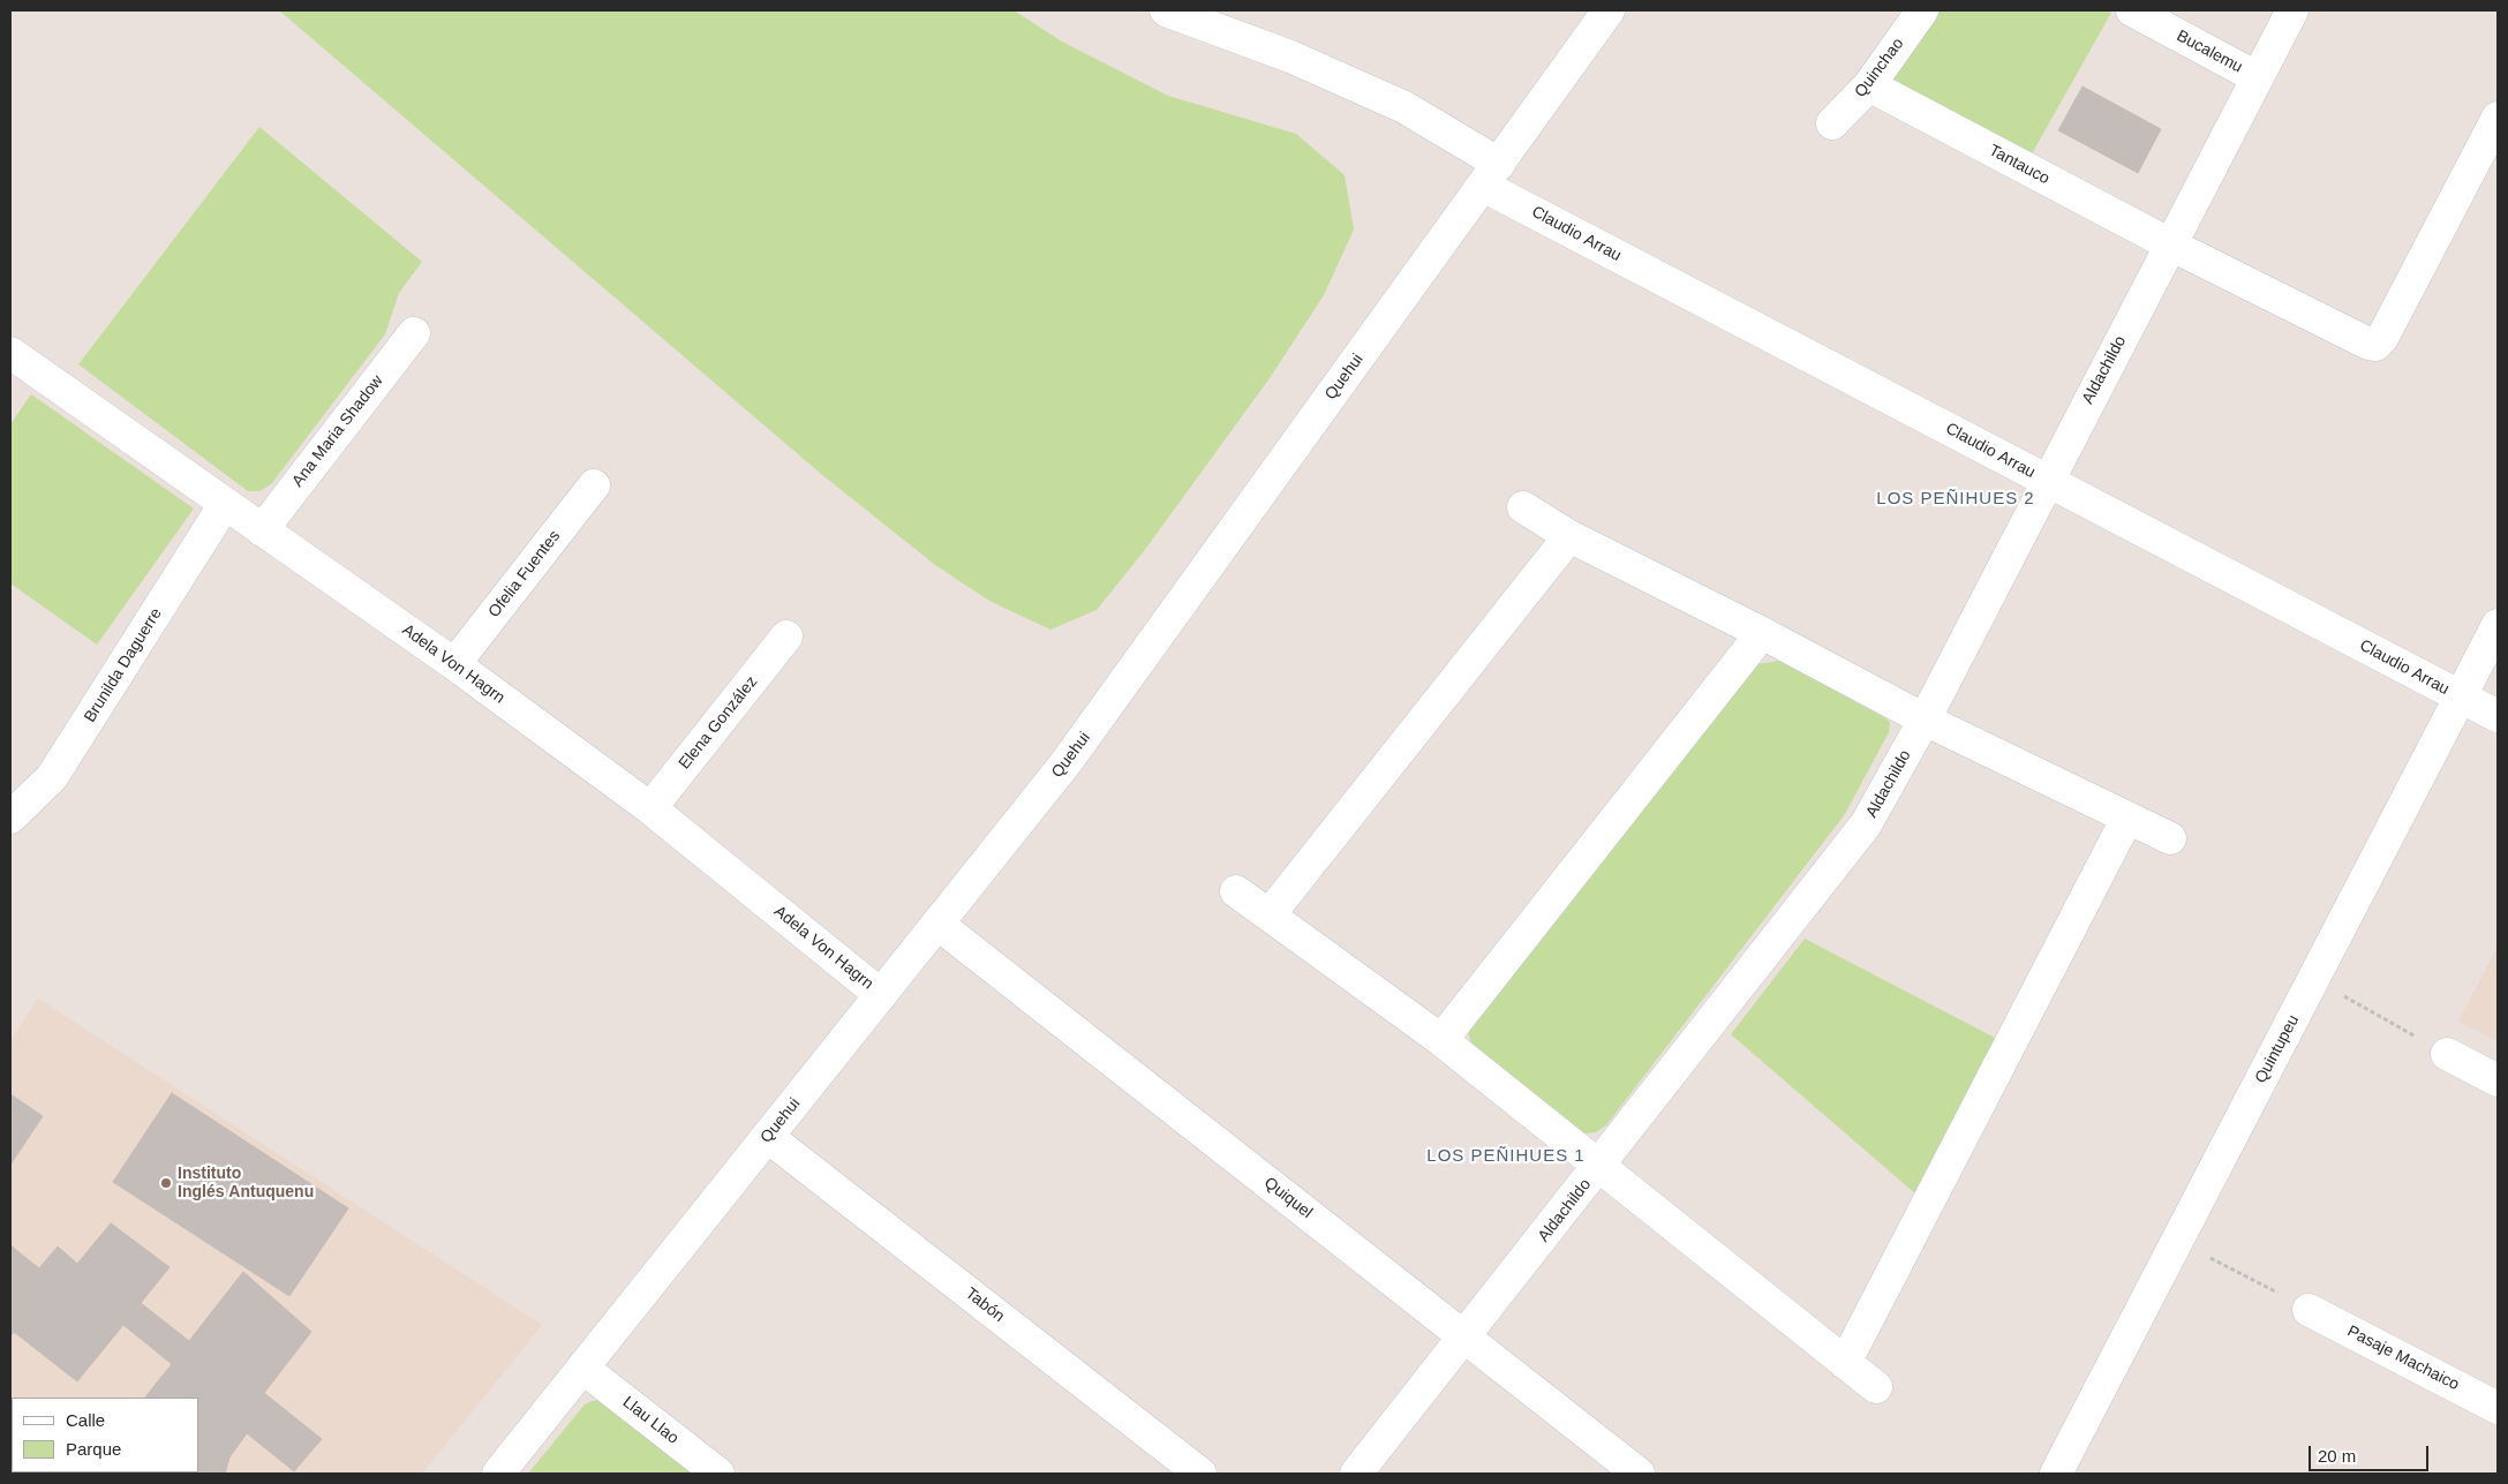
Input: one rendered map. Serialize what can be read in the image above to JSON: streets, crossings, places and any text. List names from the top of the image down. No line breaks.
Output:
{"streets":{"street":["Bucalemu","Quinchao","Tantauco","Claudio Arrau","Aldachildo","Quehui","Ana Maria Shadow","Ofelia Fuentes","Adela Von Hagrn","Brunilda Daguerre","Elena González","Quintupeu","Quiquel","Tabón","Pasaje Machaico","Llau Llao"]},"crossings":[["Bucalemu","Aldachildo"],["Quinchao","Tantauco"],["Tantauco","Aldachildo"],["Claudio Arrau","Aldachildo"],["Claudio Arrau","Quehui"],["Claudio Arrau","Quintupeu"],["Aldachildo","Quiquel"],["Quehui","Adela Von Hagrn"],["Quehui","Quiquel"],["Quehui","Tabón"],["Quehui","Llau Llao"],["Ana Maria Shadow","Adela Von Hagrn"],["Ofelia Fuentes","Adela Von Hagrn"],["Adela Von Hagrn","Brunilda Daguerre"],["Adela Von Hagrn","Elena González"]],"districts":["LOS PEÑIHUES 2","LOS PEÑIHUES 1"],"places":["Instituto Inglés Antuquenu"],"legend":["Calle","Parque"],"scale_bar":"20 m"}
